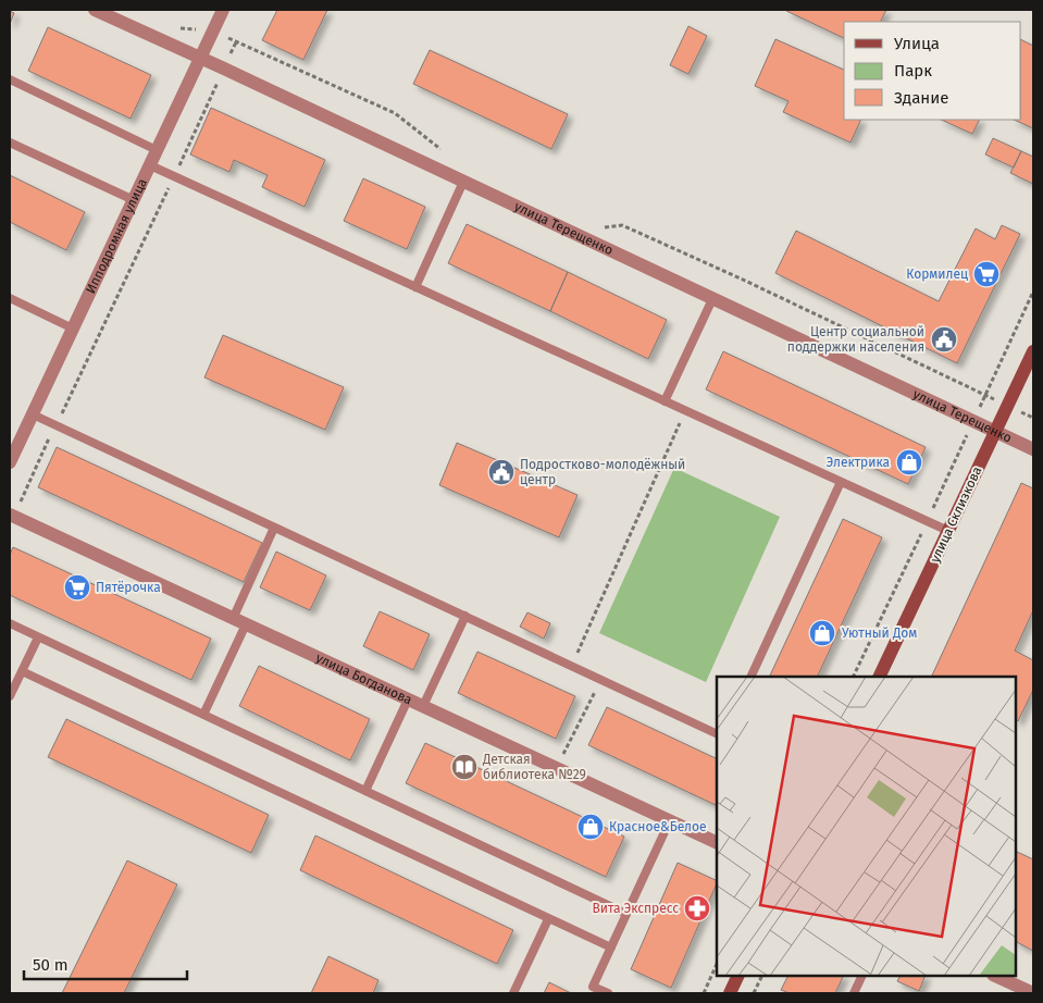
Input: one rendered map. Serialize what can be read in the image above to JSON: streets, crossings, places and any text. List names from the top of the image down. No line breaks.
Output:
{"streets":{"street":["улица Терещенко","Ипподромная улица","улица Склизкова","улица Богданова"]},"crossings":[["улица Терещенко","Ипподромная улица"],["улица Терещенко","улица Склизкова"]],"places":{"supermarket":["Кормилец","Пятёрочка"],"public building":["Центр социальной поддержки населения","Подростково-молодёжный центр"],"shop":["Электрика","Уютный Дом","Красное&Белое"],"library":["Детская библиотека №29"],"pharmacy":["Вита Экспресс"]},"legend":["Улица","Парк","Здание"],"scale_bar":"50 m"}
